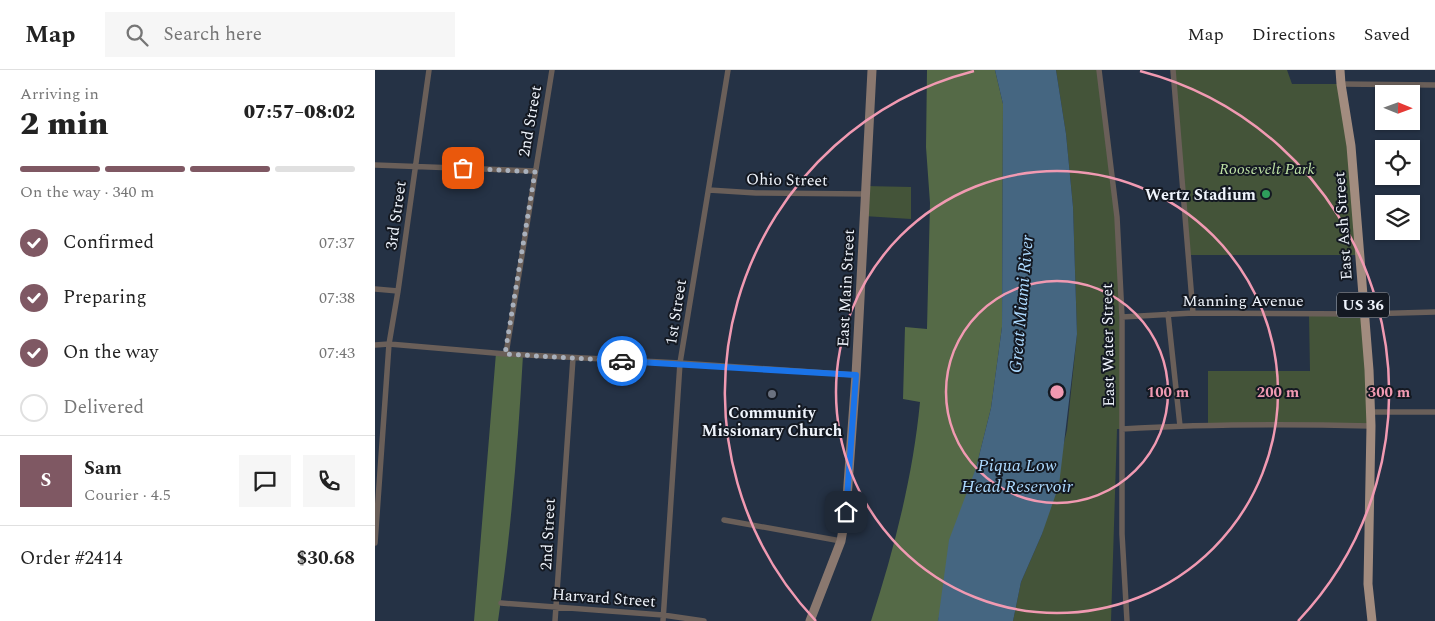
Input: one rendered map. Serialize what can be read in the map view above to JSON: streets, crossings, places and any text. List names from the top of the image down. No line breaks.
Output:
{"streets":{"main road":["East Ash Street","US 36"],"street":["2nd Street","Ohio Street","3rd Street","East Main Street","Manning Avenue","1st Street","East Water Street","Harvard Street"]},"crossings":[["2nd Street","Harvard Street"],["Ohio Street","East Main Street"],["Ohio Street","1st Street"],["East Ash Street","Manning Avenue"],["Manning Avenue","East Water Street"],["1st Street","Harvard Street"]],"water":["Great Miami River","Piqua Low Head Reservoir"],"parks":["Roosevelt Park"],"places":["Wertz Stadium","Community Missionary Church"],"north":"right","page":{"header":"Map","search":"Search here","nav":["Map","Directions","Saved"],"heading":["2 min","Arriving in","07:57–08:02"],"panel":["Sam","Courier · 4.5","Order #2414","$30.68"],"bar":"On the way · 340 m","list":[["Confirmed","07:37"],["Preparing","07:38"],["On the way","07:43"],"Delivered"],"round":"S"},"rings":["100 m","200 m","300 m"]}
